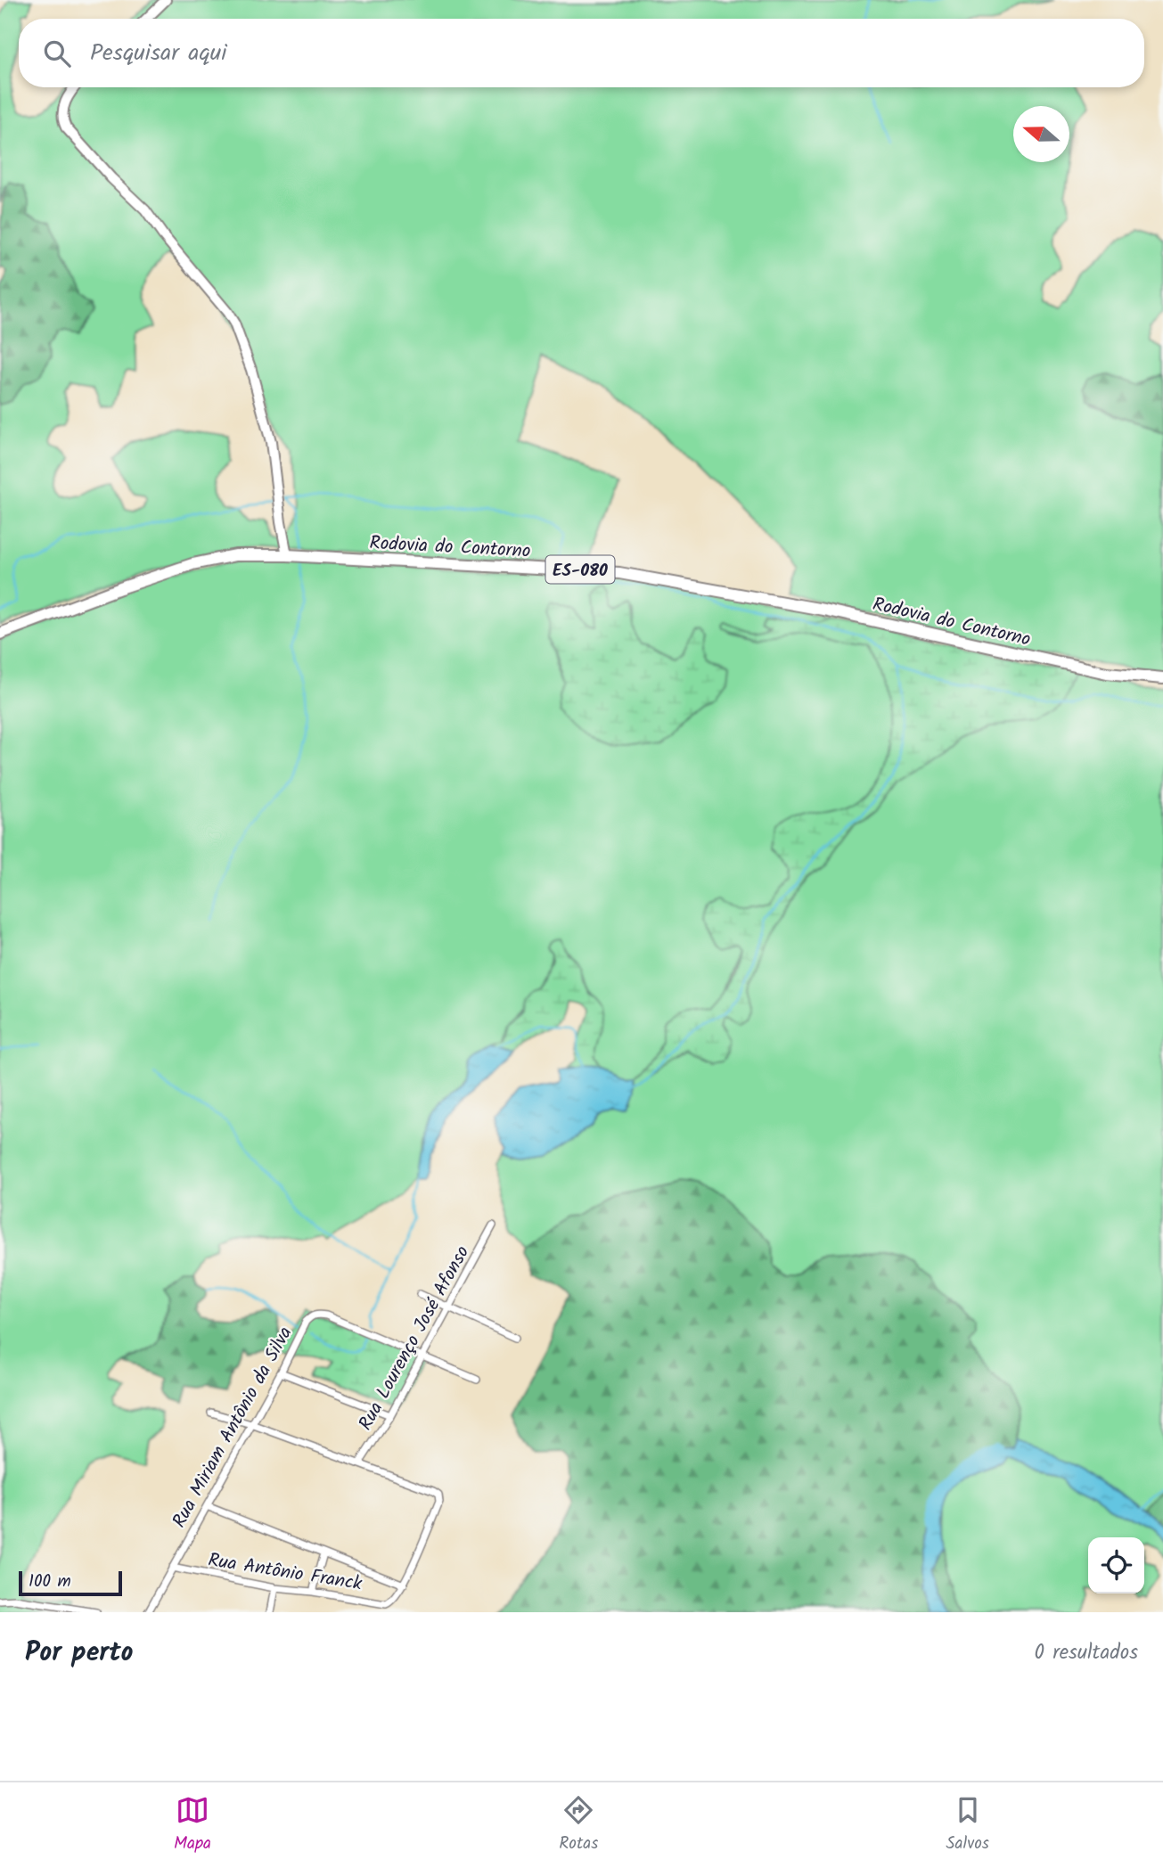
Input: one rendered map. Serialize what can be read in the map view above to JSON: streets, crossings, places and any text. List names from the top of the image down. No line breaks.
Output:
{"streets":{"main road":["Rodovia do Contorno","ES-080"],"street":["Rua Lourenço José Afonso","Rua Miriam Antônio da Silva","Rua Antônio Franck"]},"crossings":[["Rua Lourenço José Afonso","Rua Miriam Antônio da Silva"],["Rua Miriam Antônio da Silva","Rua Antônio Franck"]],"scale_bar":"100 m","north":"left","page":{"search":"Pesquisar aqui","scale":"100 m","heading":["Por perto","0 resultados"],"nav":["Mapa","Rotas","Salvos"]}}
